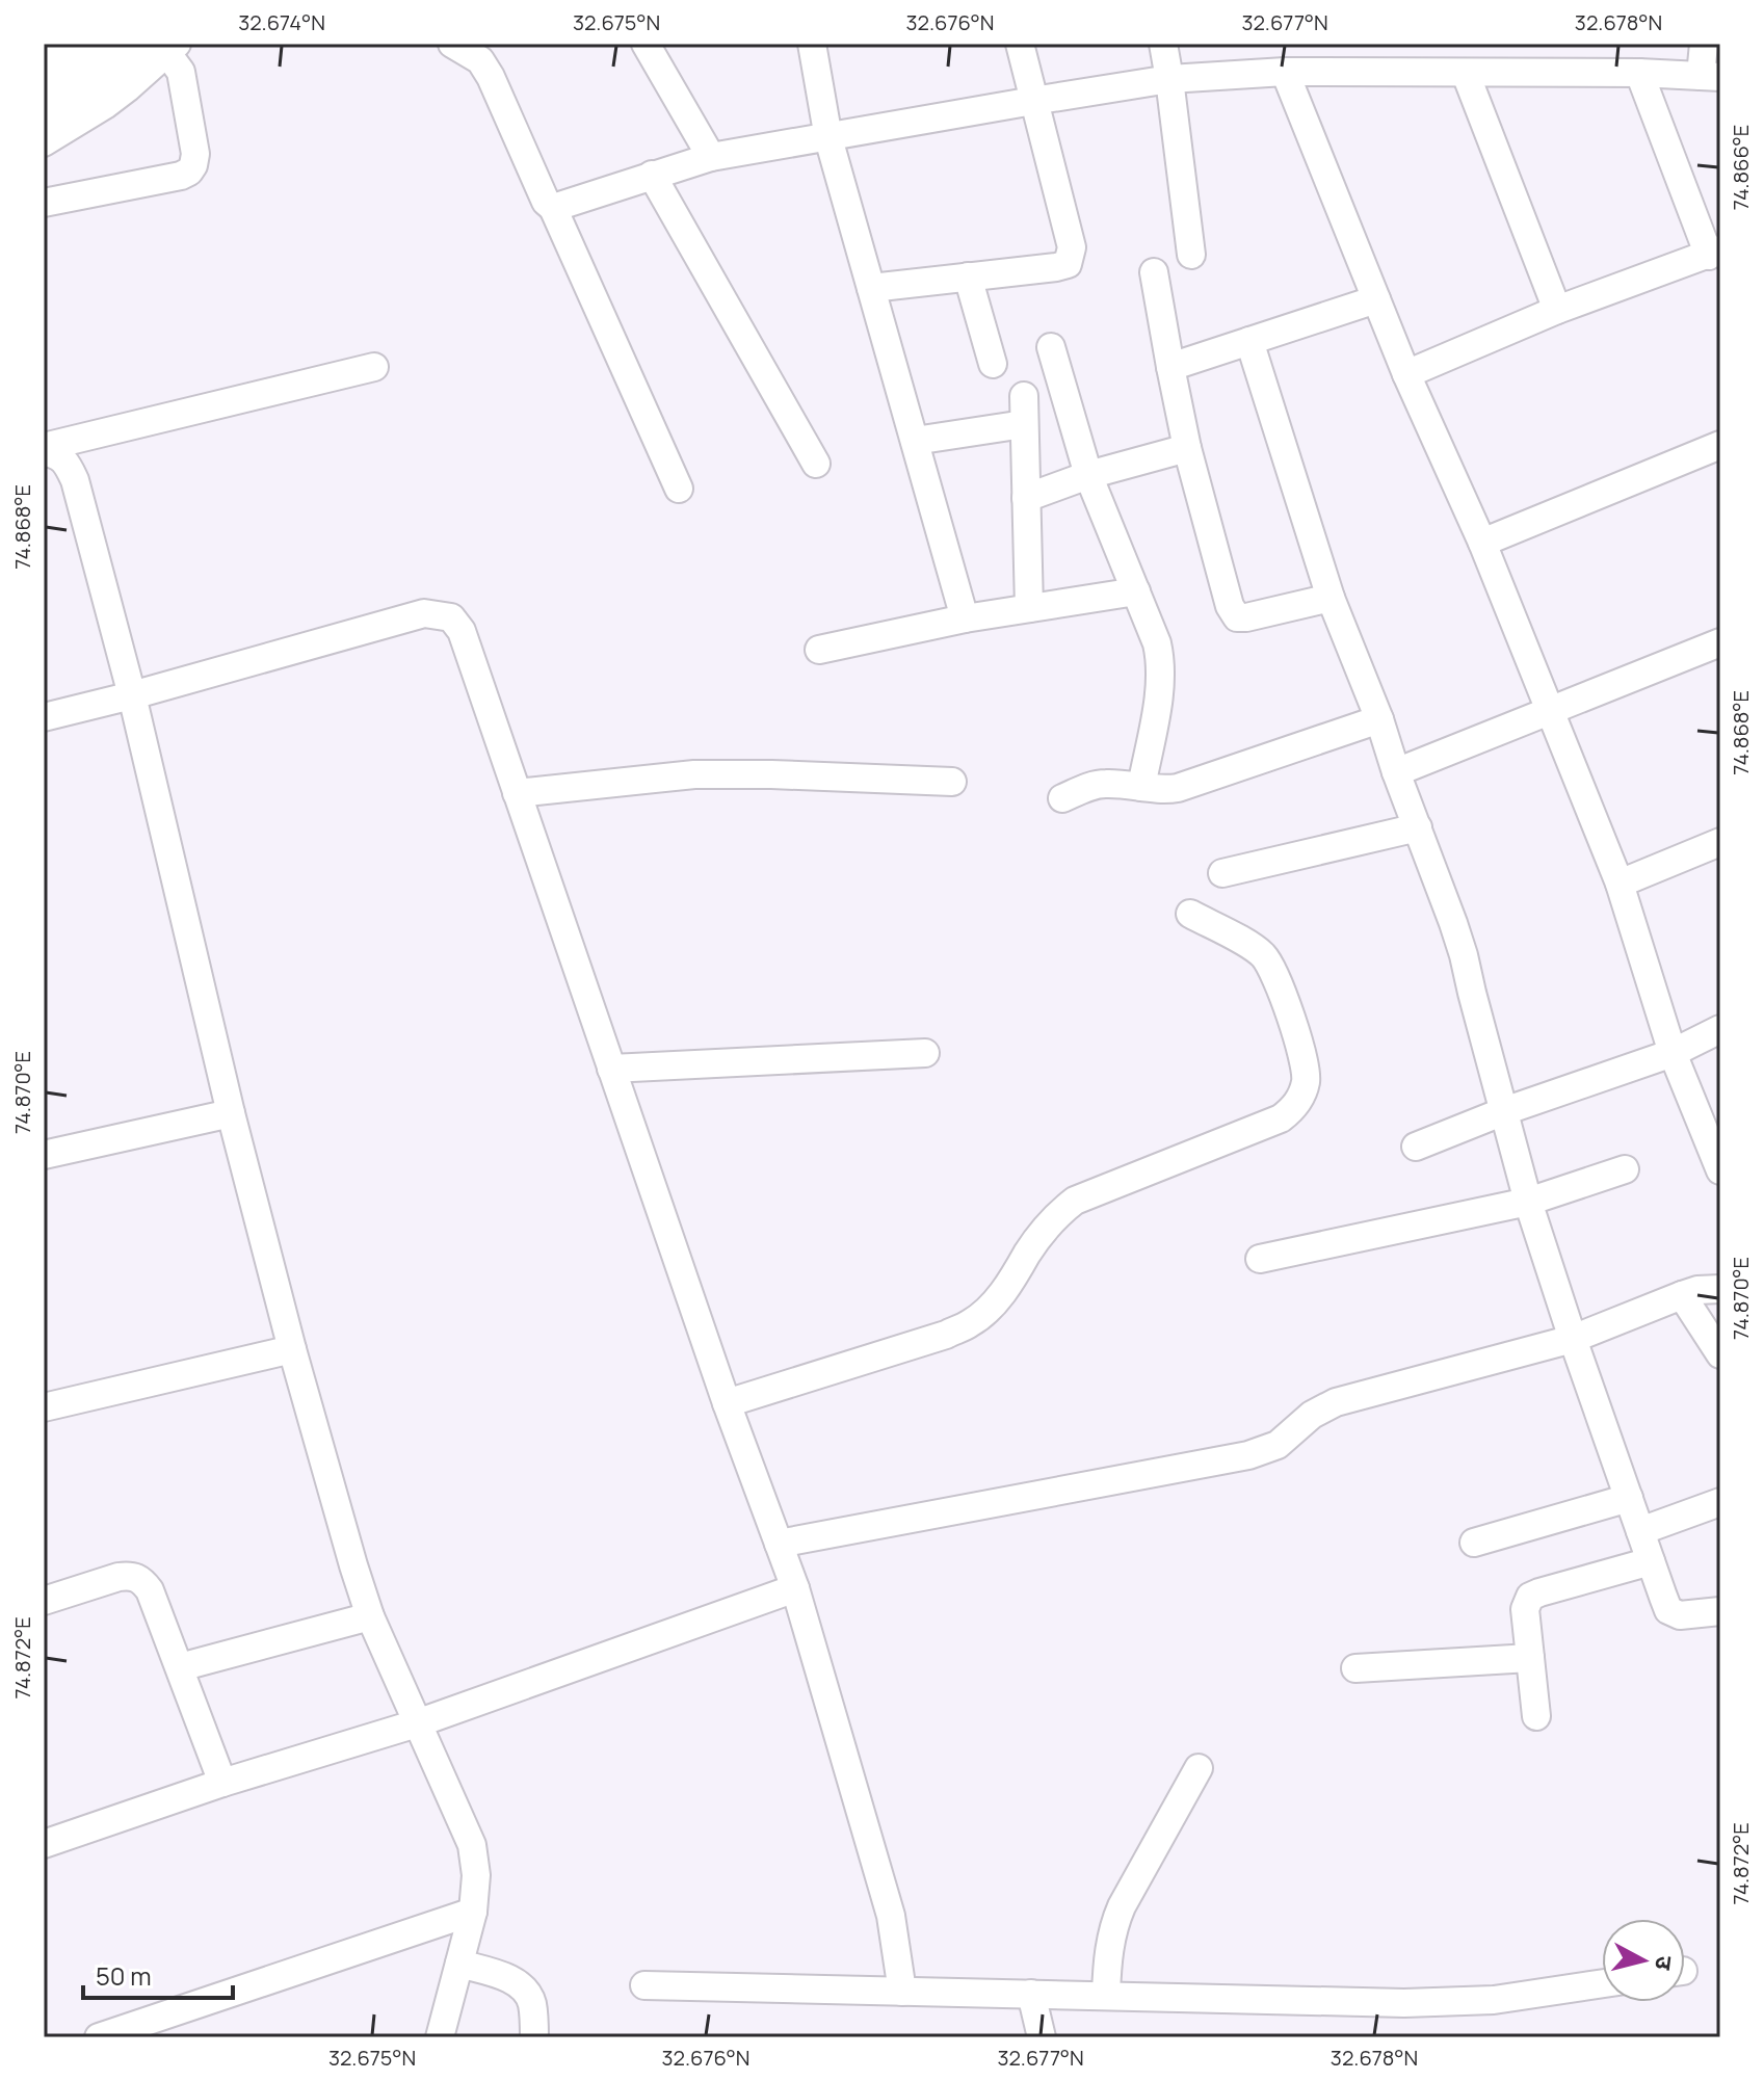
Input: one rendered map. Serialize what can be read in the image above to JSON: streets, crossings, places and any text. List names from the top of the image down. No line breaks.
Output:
{"scale_bar":"50 m","north":"right","coordinates":["32.674°N","32.675°N","32.676°N","32.677°N","32.678°N","74.866°E","74.868°E","74.870°E","74.872°E"]}
